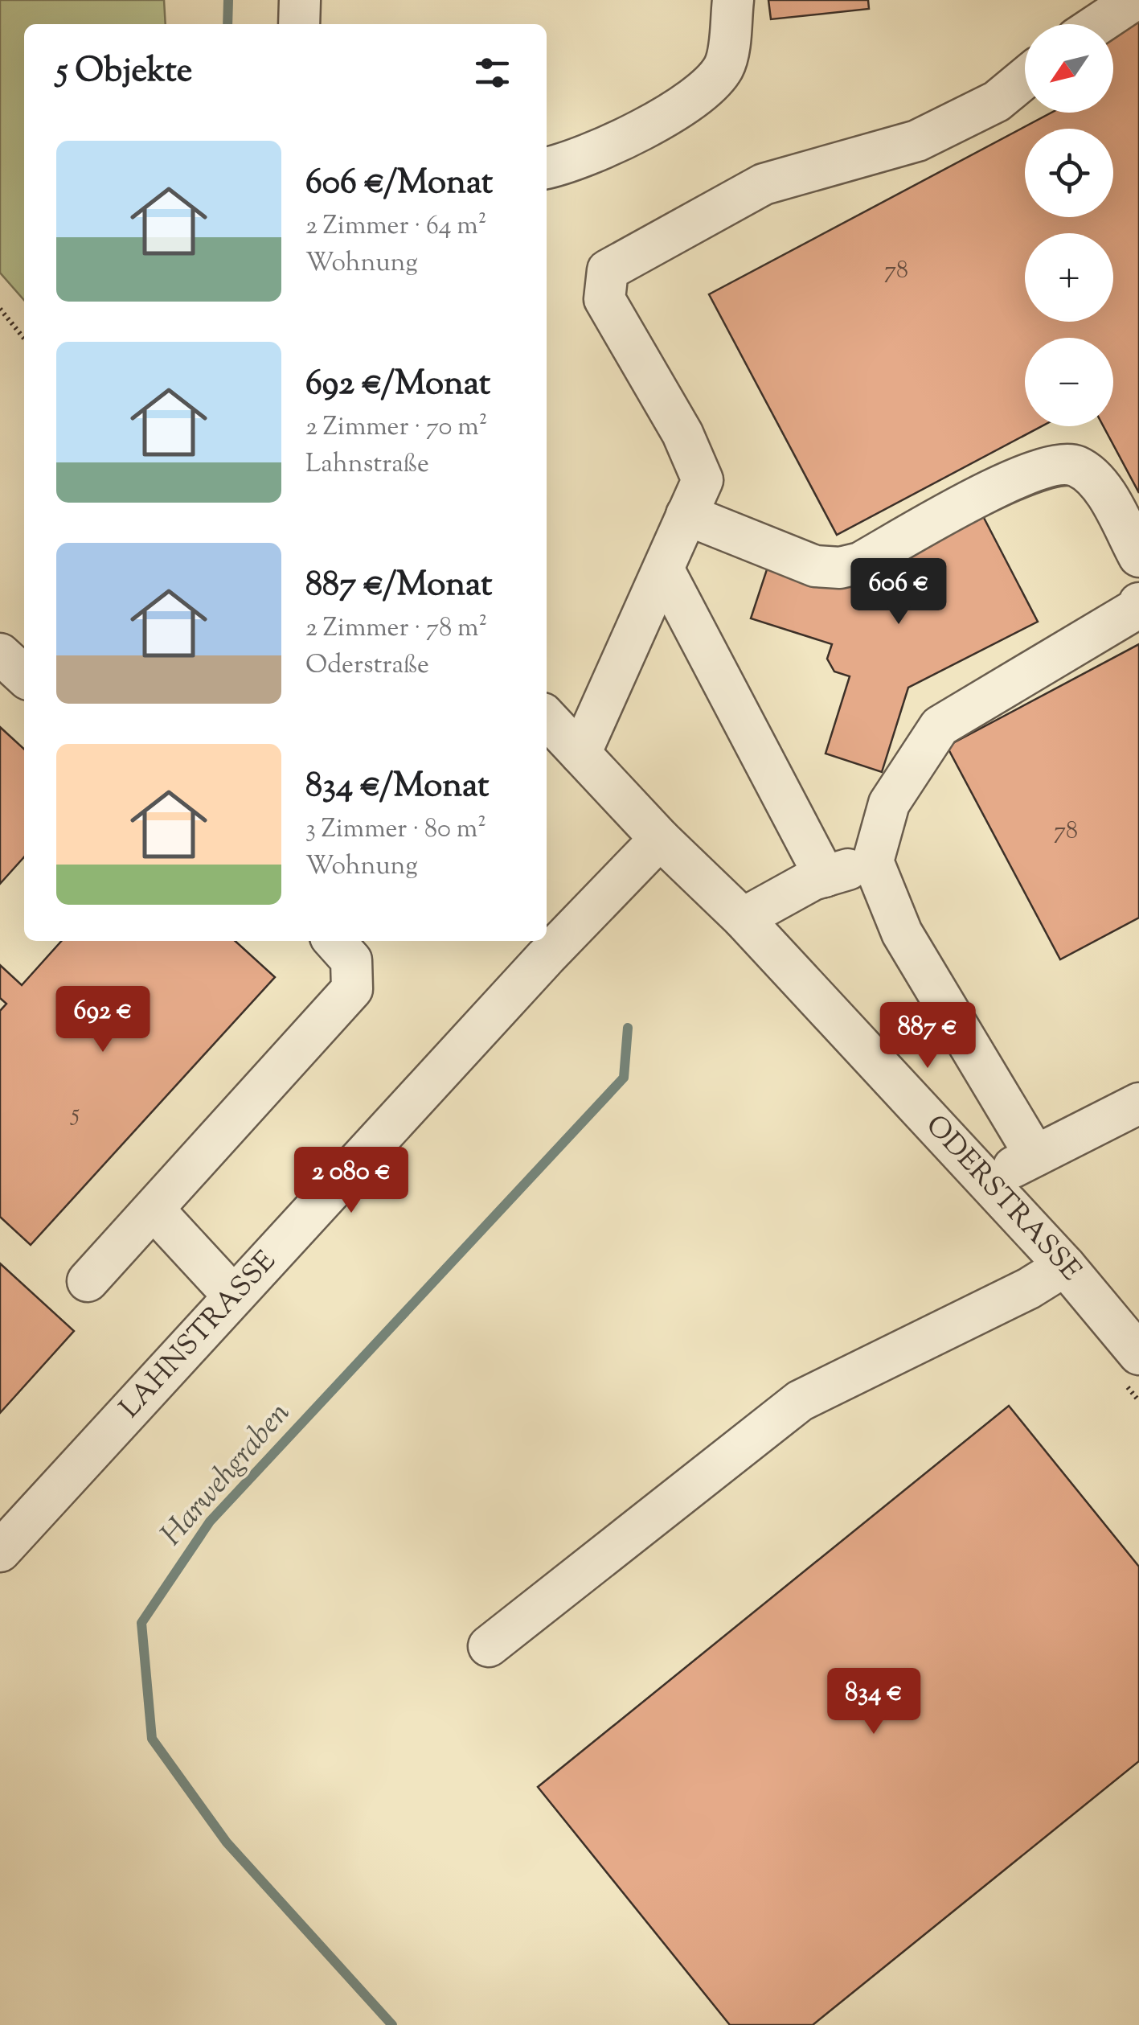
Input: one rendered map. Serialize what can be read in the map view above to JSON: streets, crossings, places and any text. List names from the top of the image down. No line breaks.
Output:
{"streets":{"street":["ODERSTRASSE","LAHNSTRASSE"]},"crossings":[["ODERSTRASSE","LAHNSTRASSE"]],"water":["Harwehgraben"],"house_numbers":["78","78","5"],"north":"bottom left","page":{"map_buttons":["+","−"],"heading":"5 Objekte","list":[{"name":"606 €/Monat","note":"2 Zimmer · 64 m² · Wohnung"},{"name":"692 €/Monat","note":"2 Zimmer · 70 m² · Lahnstraße"},{"name":"887 €/Monat","note":"2 Zimmer · 78 m² · Oderstraße"},{"name":"834 €/Monat","note":"3 Zimmer · 80 m² · Wohnung"}],"price":["606 €","692 €","887 €","2 080 €","834 €"]}}
